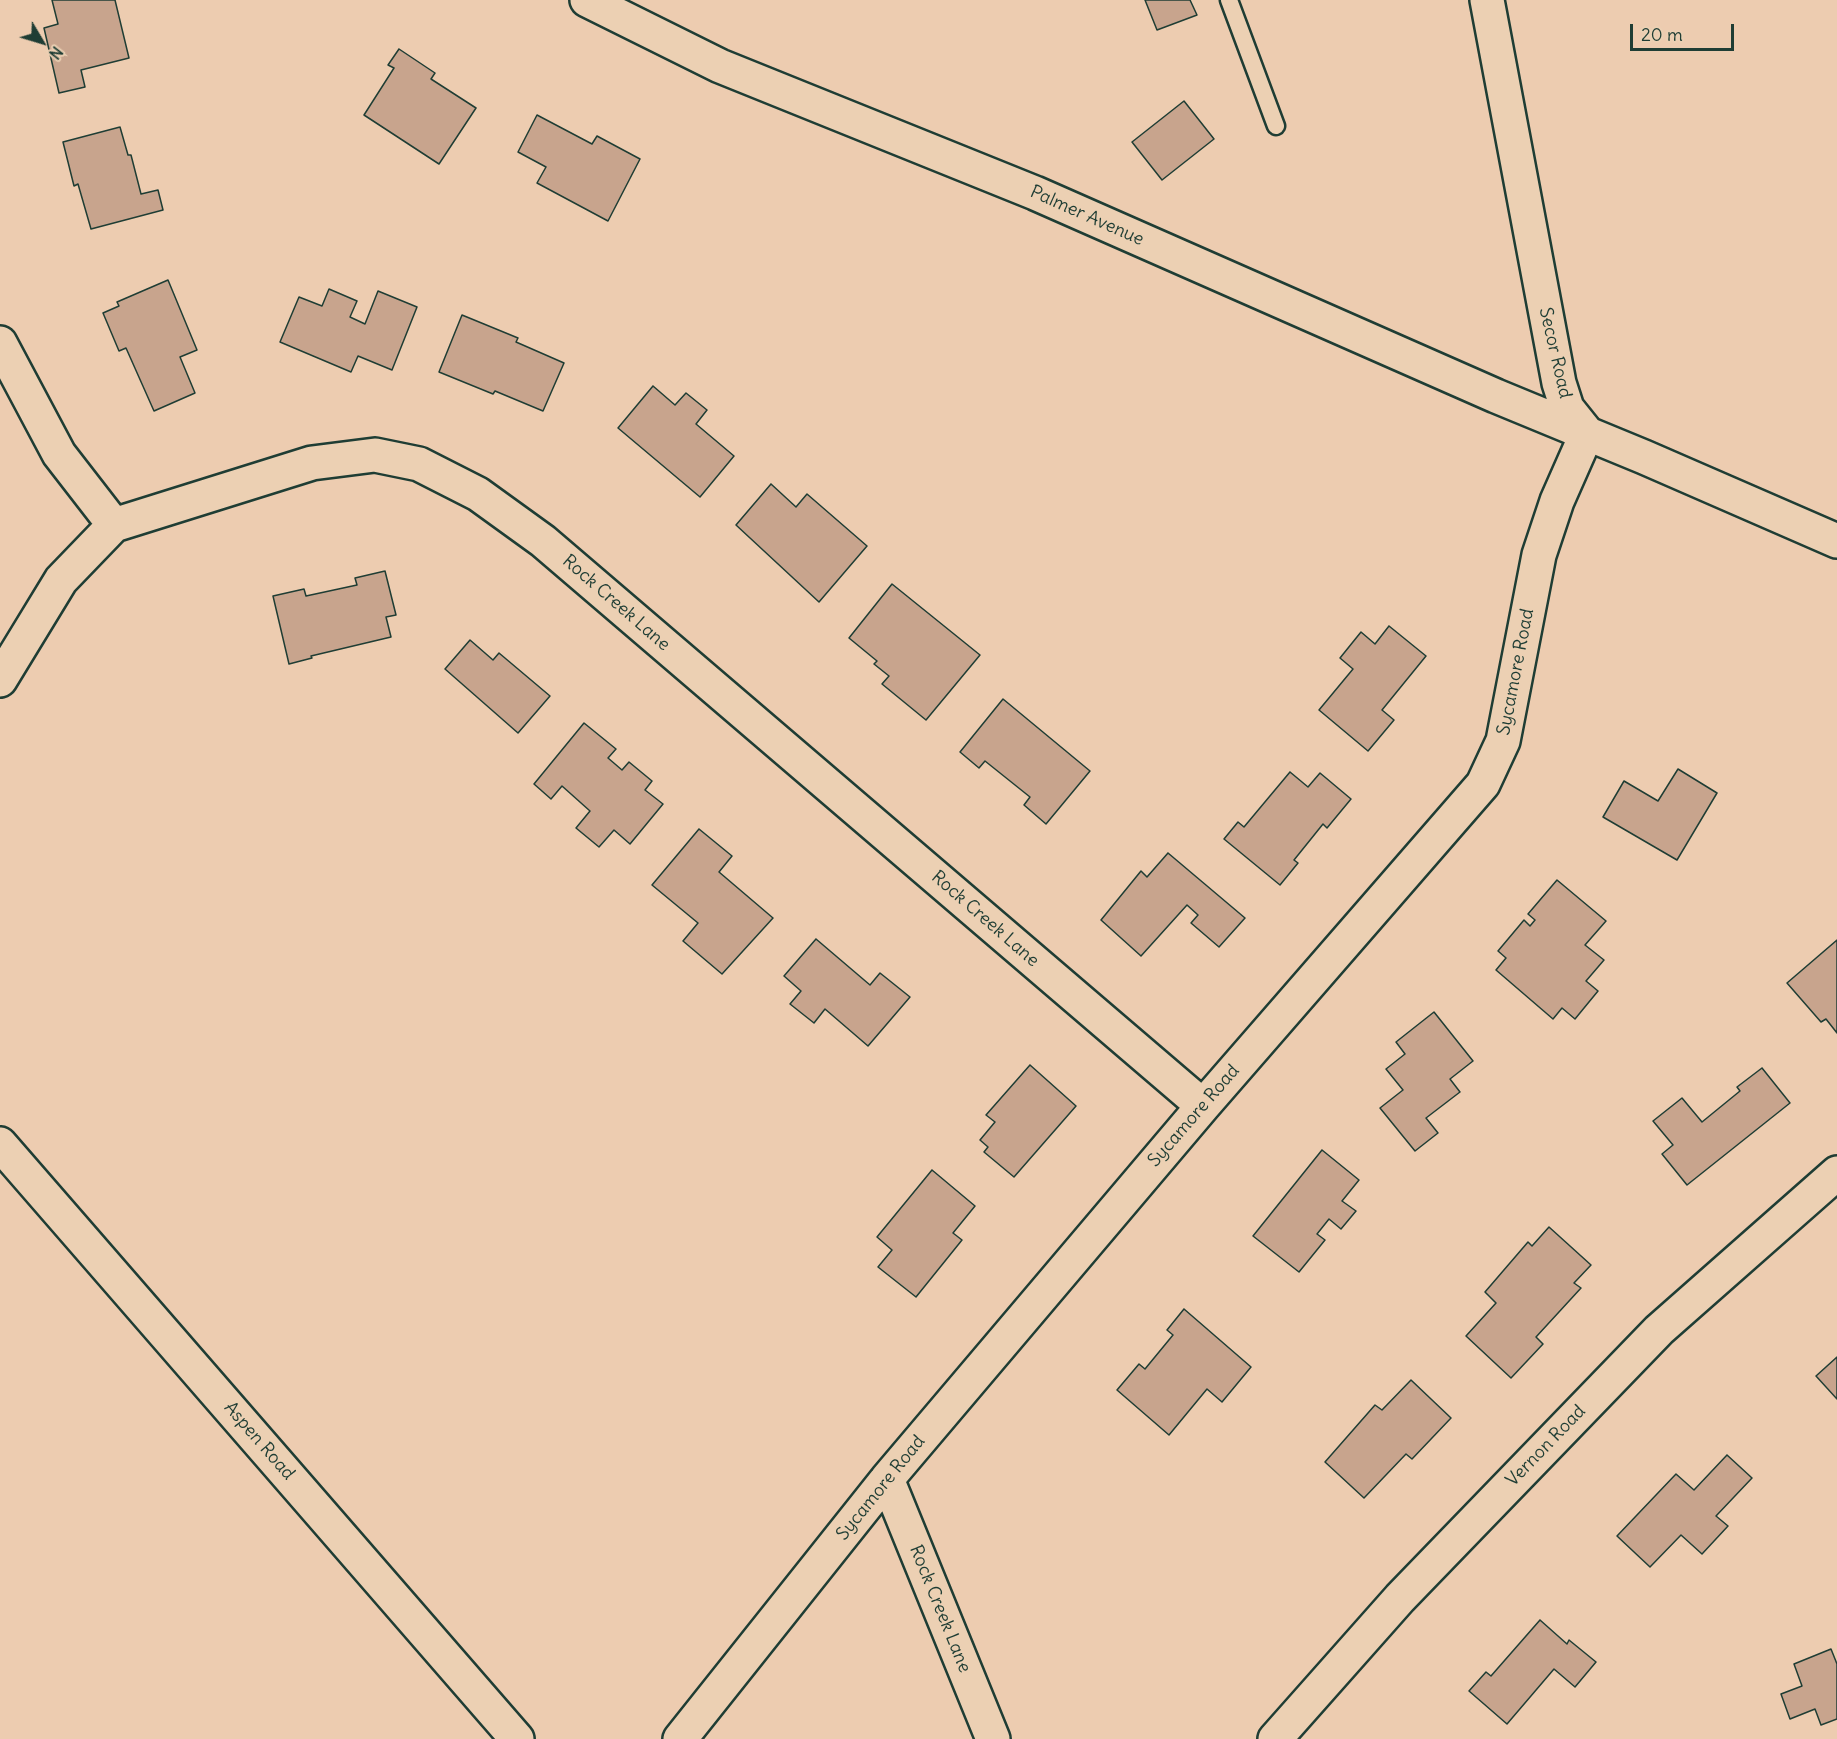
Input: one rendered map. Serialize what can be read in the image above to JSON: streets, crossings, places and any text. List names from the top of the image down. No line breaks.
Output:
{"streets":{"street":["Palmer Avenue","Secor Road","Rock Creek Lane","Sycamore Road","Aspen Road","Vernon Road"]},"crossings":[["Palmer Avenue","Secor Road"],["Palmer Avenue","Sycamore Road"],["Secor Road","Sycamore Road"],["Rock Creek Lane","Sycamore Road"]],"scale_bar":"20 m","north":"bottom right"}
